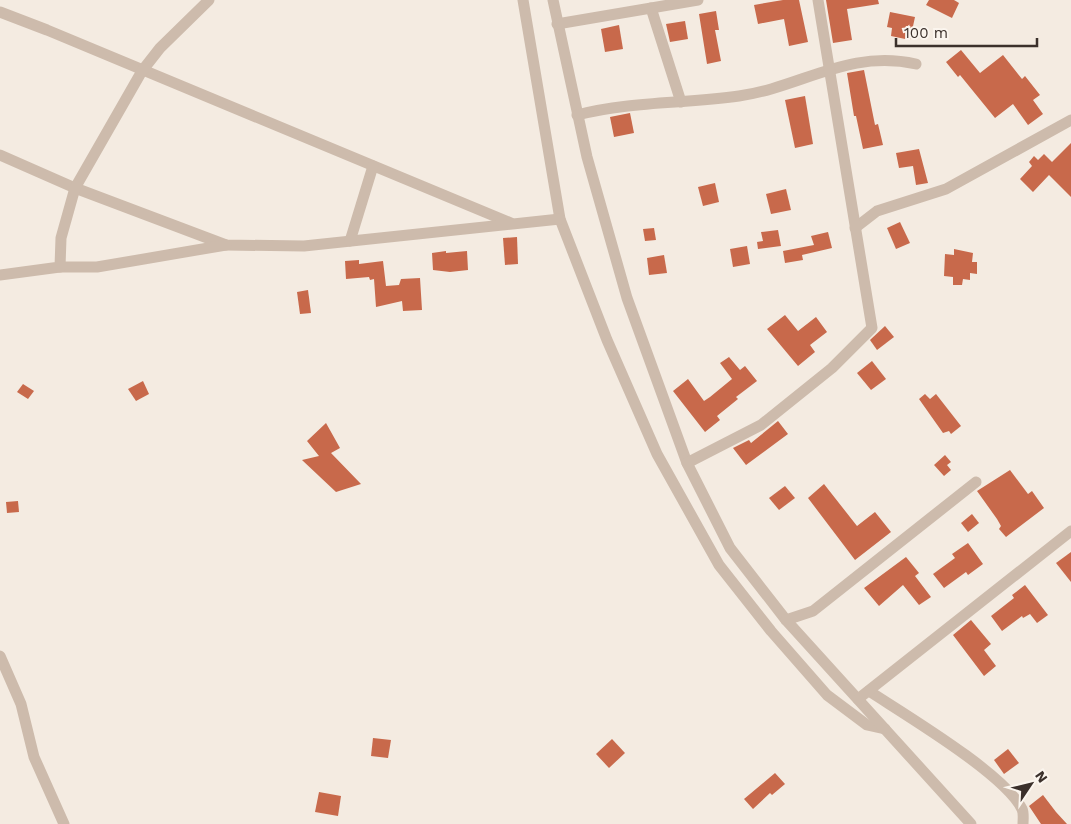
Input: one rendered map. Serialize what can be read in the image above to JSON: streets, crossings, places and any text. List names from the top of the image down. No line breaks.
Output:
{"scale_bar":"100 m","north":"top right"}
